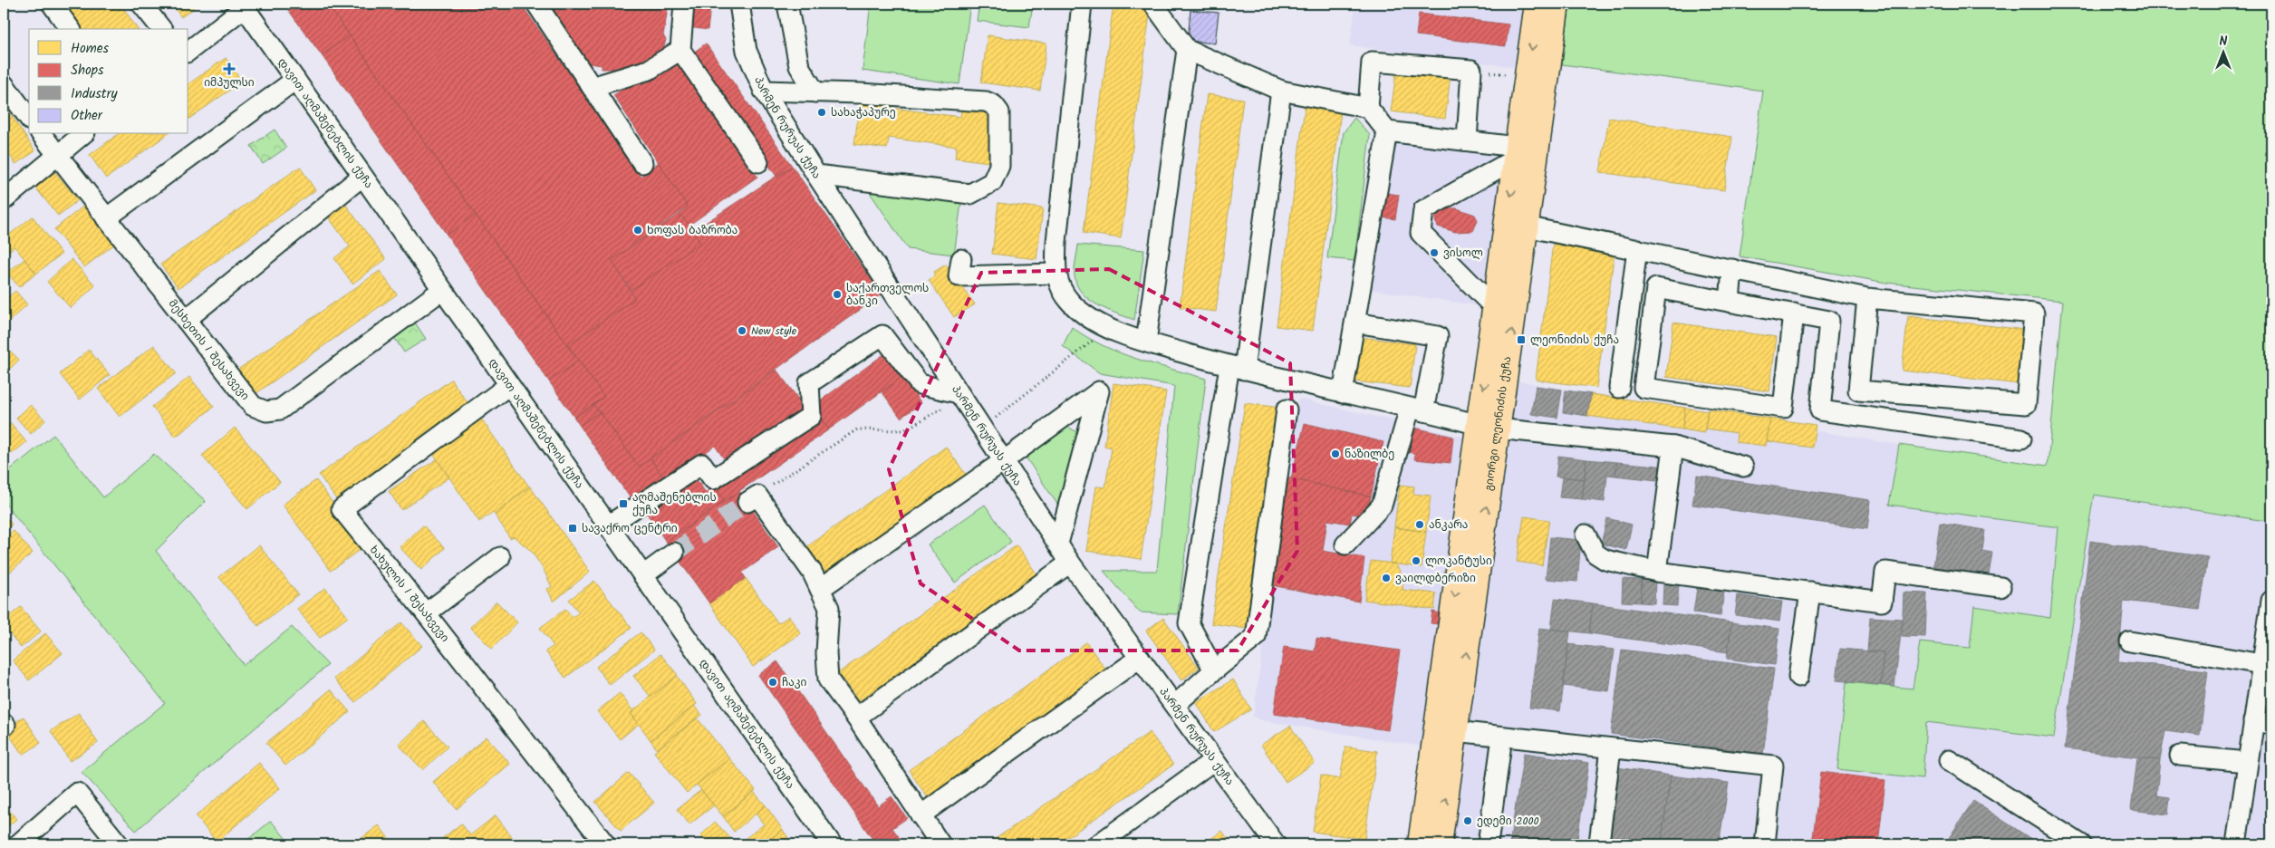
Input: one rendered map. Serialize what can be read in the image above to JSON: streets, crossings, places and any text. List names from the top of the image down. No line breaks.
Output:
{"streets":{"main road":["გიორგი ლეონიძის ქუჩა"],"street":["დავით აღმაშენებლის ქუჩა","პარმენ რურუას ქუჩა","მესხეთის I შესახვევი","ხახულის I შესახვევი"]},"crossings":[["დავით აღმაშენებლის ქუჩა","მესხეთის I შესახვევი"],["დავით აღმაშენებლის ქუჩა","ხახულის I შესახვევი"]],"places":{"health":["იმპულსი"],"other":["სახაჭაპურე","Ხოფას Ბაზრობა","ვისოლ","საქართველოს ბანკი","New style","ნაზილბე","ანკარა","ლოკანტუსი","ვაილდბერიზი","ჩაკი","ედემი 2000"],"transit":["ლეონიძის ქუჩა","აღმაშენებლის ქუჩა","სავაქრო ცენტრი"]},"legend":["Homes","Shops","Industry","Other"],"north":"top"}
